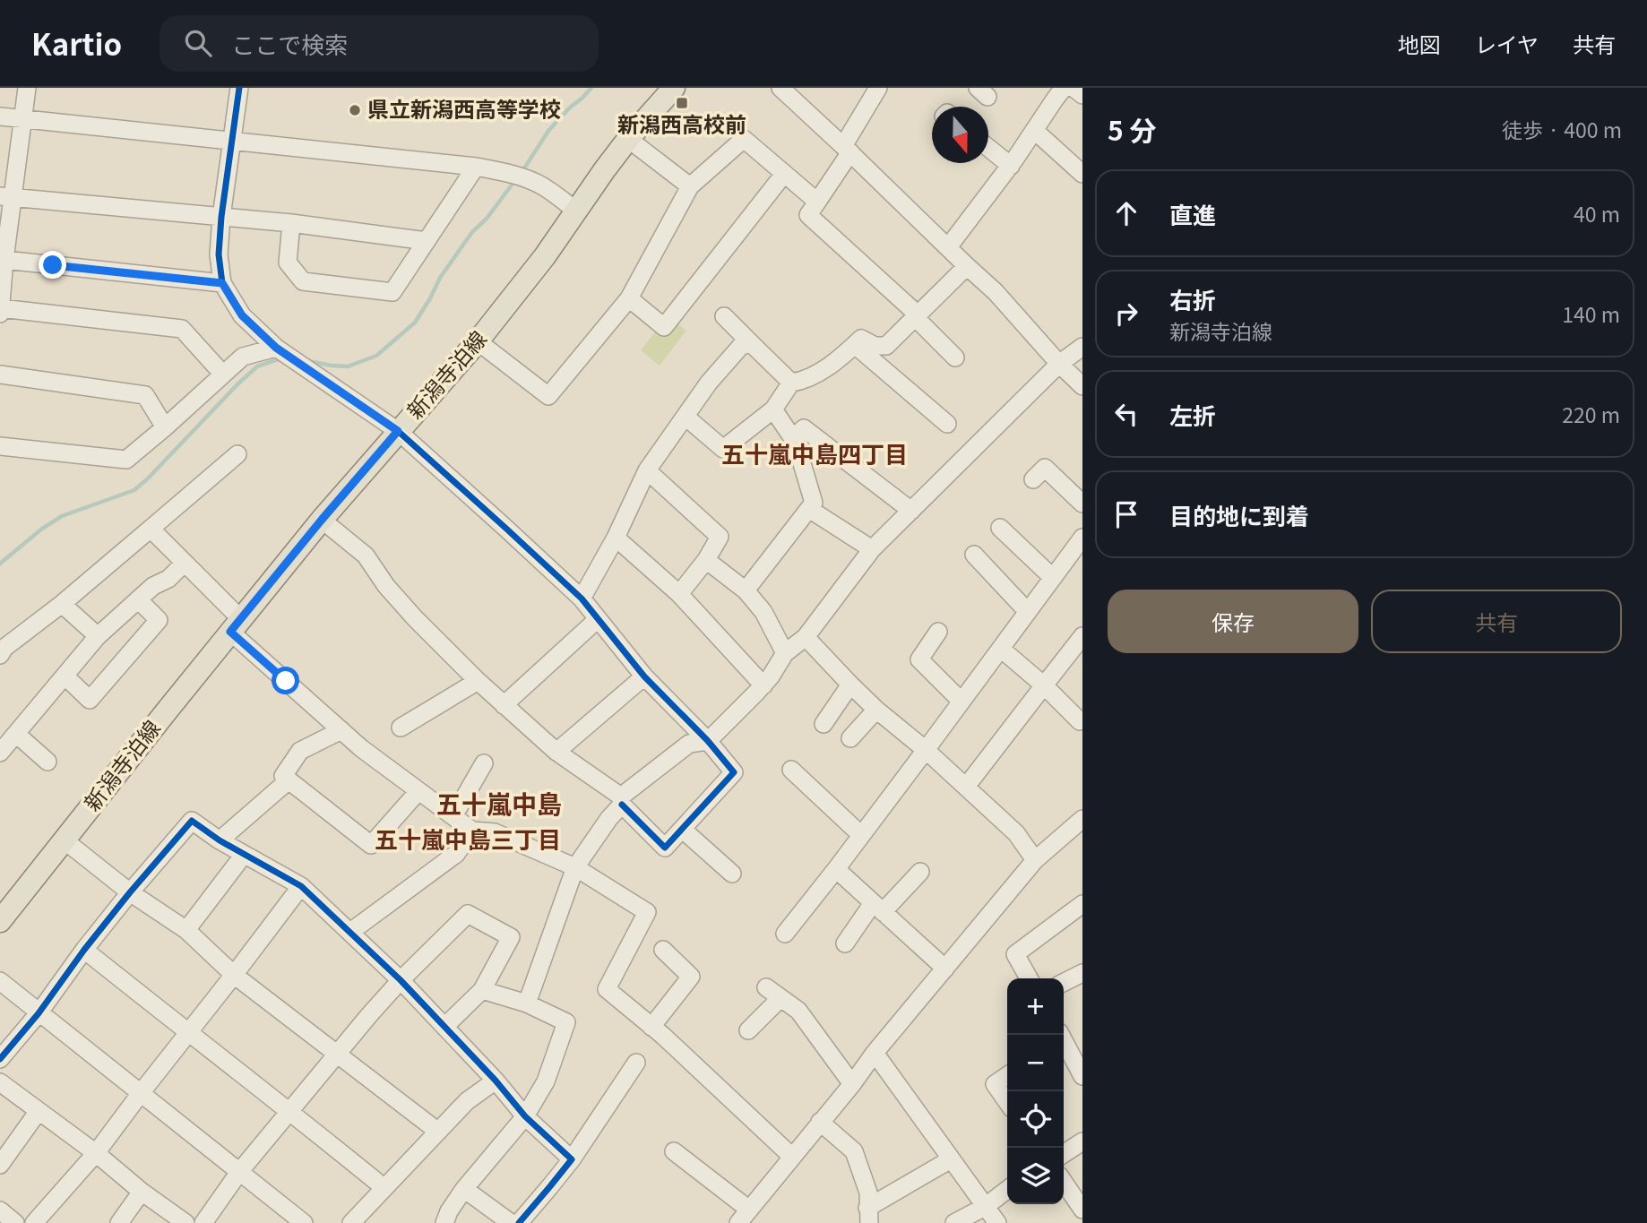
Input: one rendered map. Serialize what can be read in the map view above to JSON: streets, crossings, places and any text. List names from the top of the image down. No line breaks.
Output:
{"streets":{"main road":["新潟寺泊線"]},"districts":["五十嵐中島四丁目","五十嵐中島","五十嵐中島三丁目"],"places":{"transit":["新潟西高校前"],"other":["県立新潟西高等学校"]},"north":"bottom","page":{"header":"Kartio","search":"ここで検索","nav":["地図","レイヤ","共有"],"heading":["5 分","徒歩 · 400 m"],"list":[["直進","40 m"],["右折","新潟寺泊線","140 m"],["左折","220 m"],"目的地に到着"],"buttons":["保存","共有"],"map_buttons":["+","−"]}}
